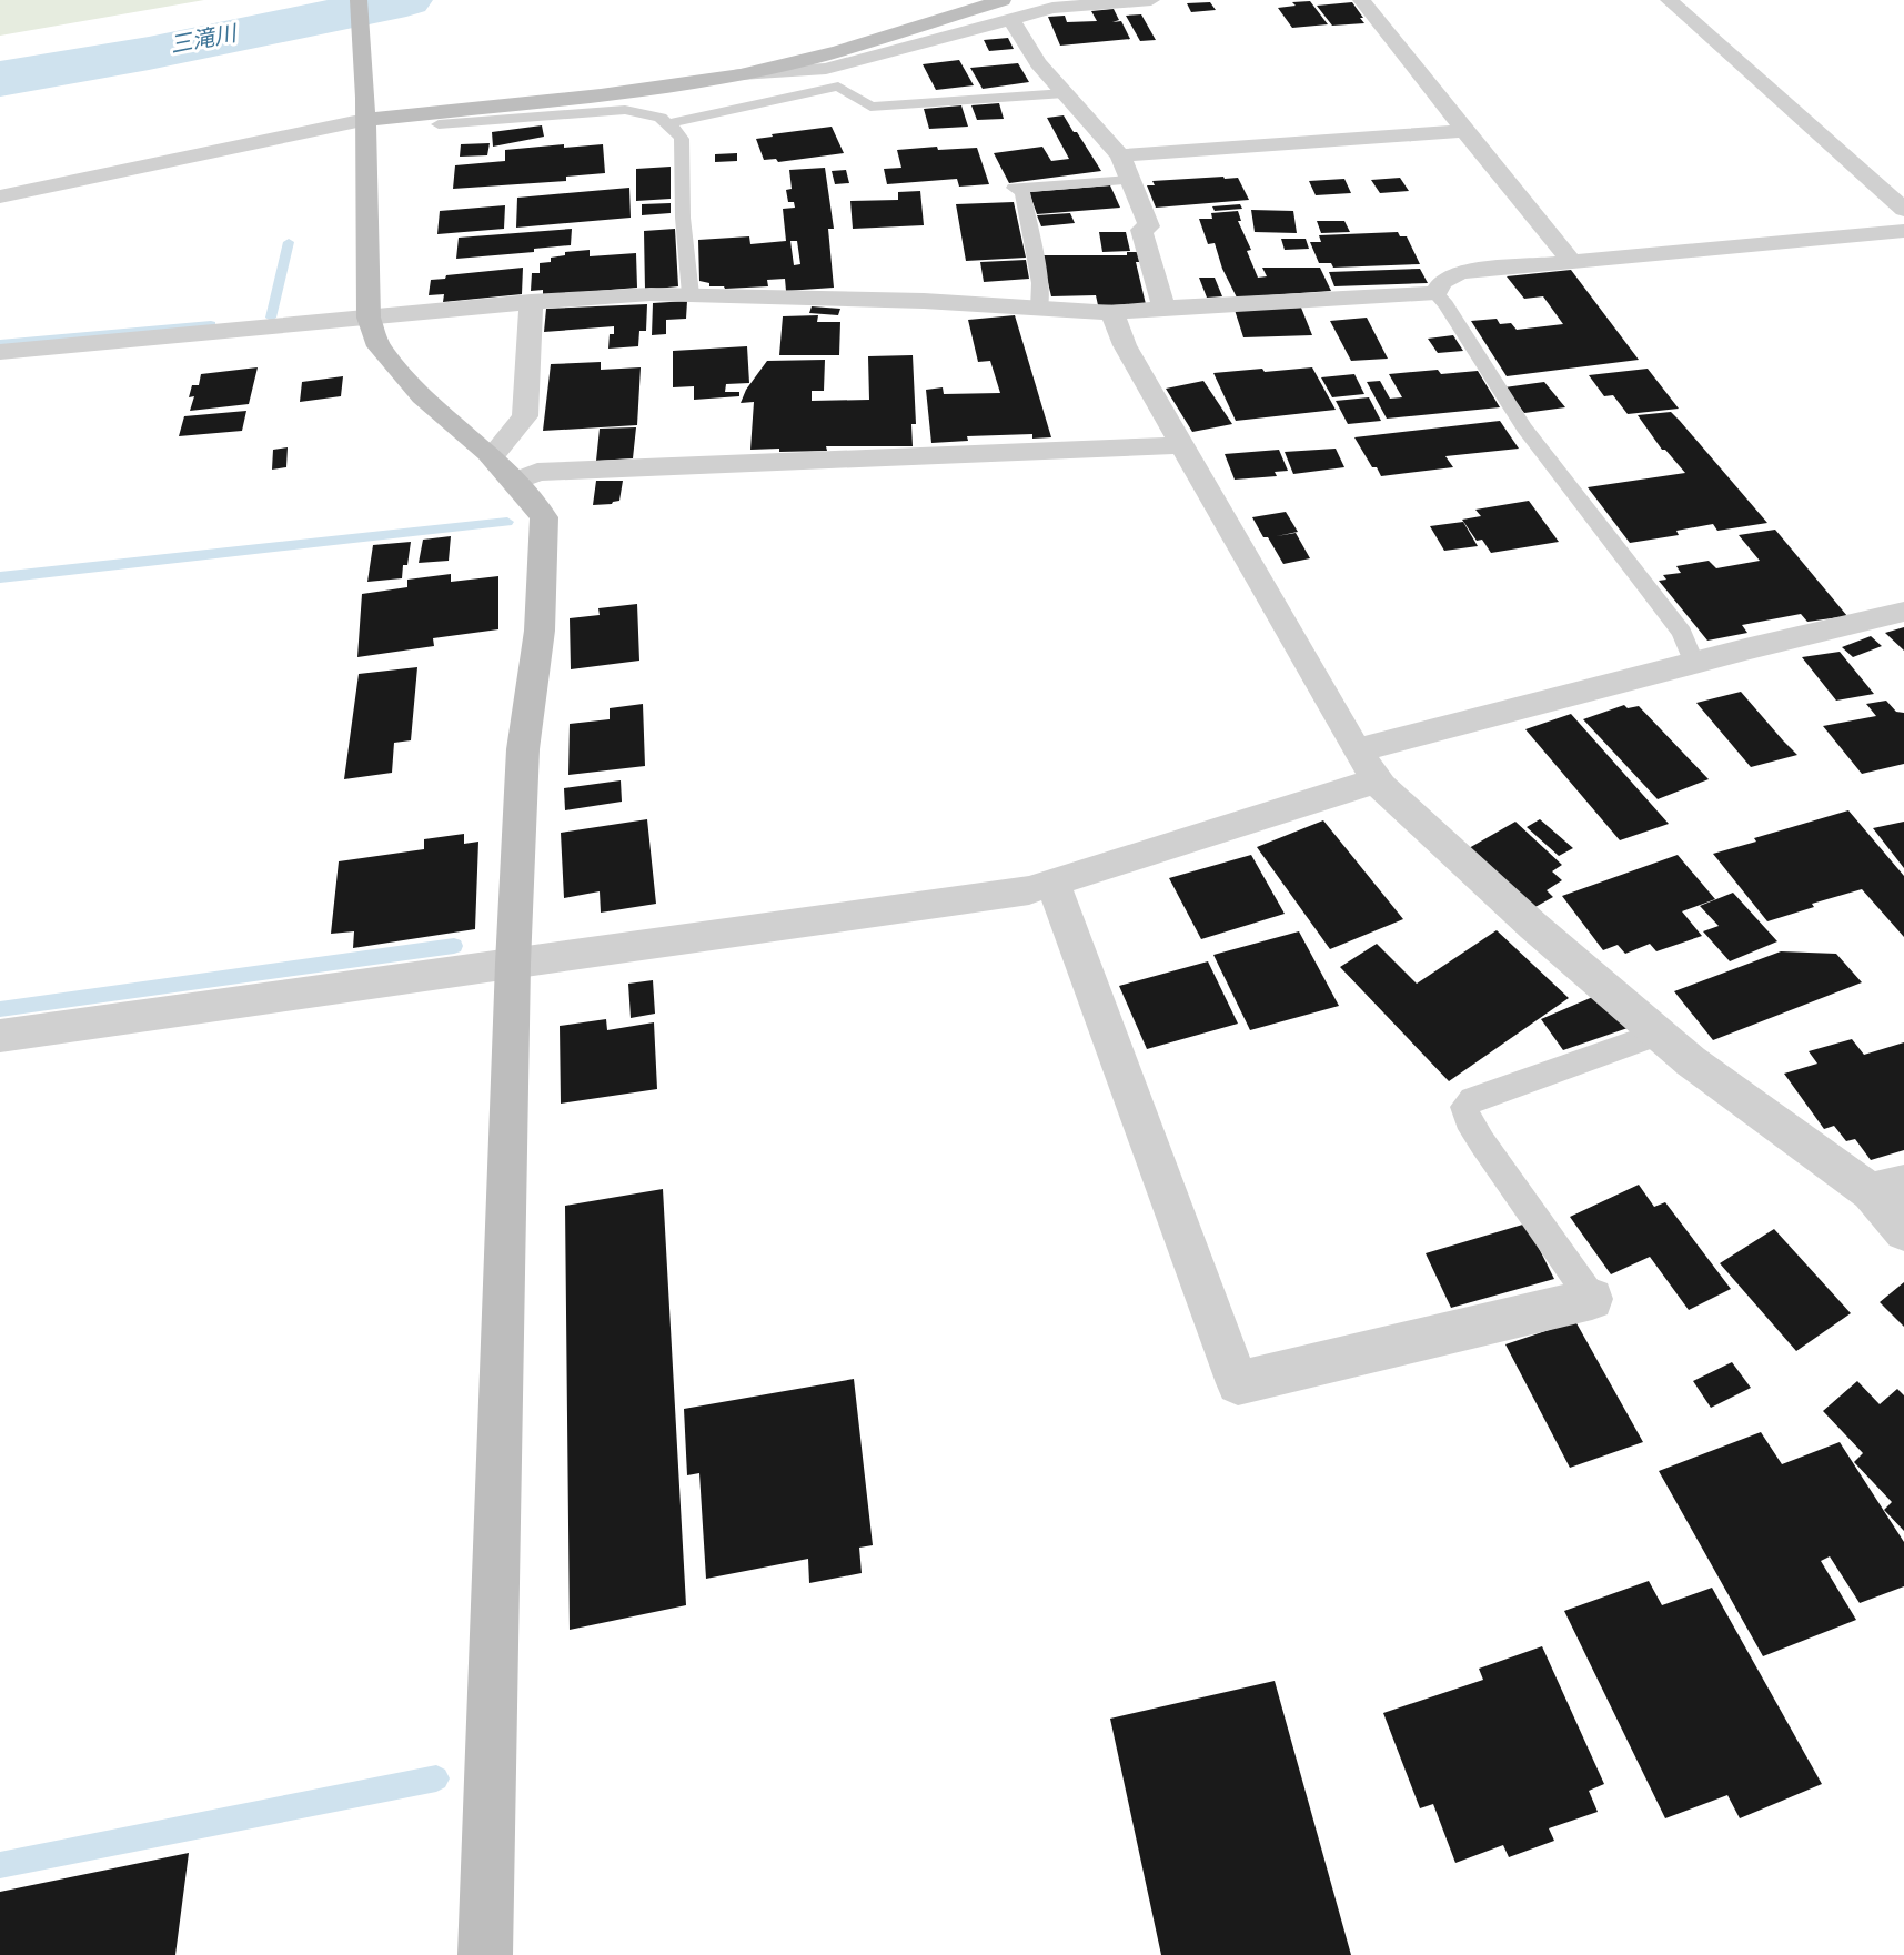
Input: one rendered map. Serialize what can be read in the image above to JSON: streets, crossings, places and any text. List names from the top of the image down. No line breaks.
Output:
{"water":["三滝川"]}
